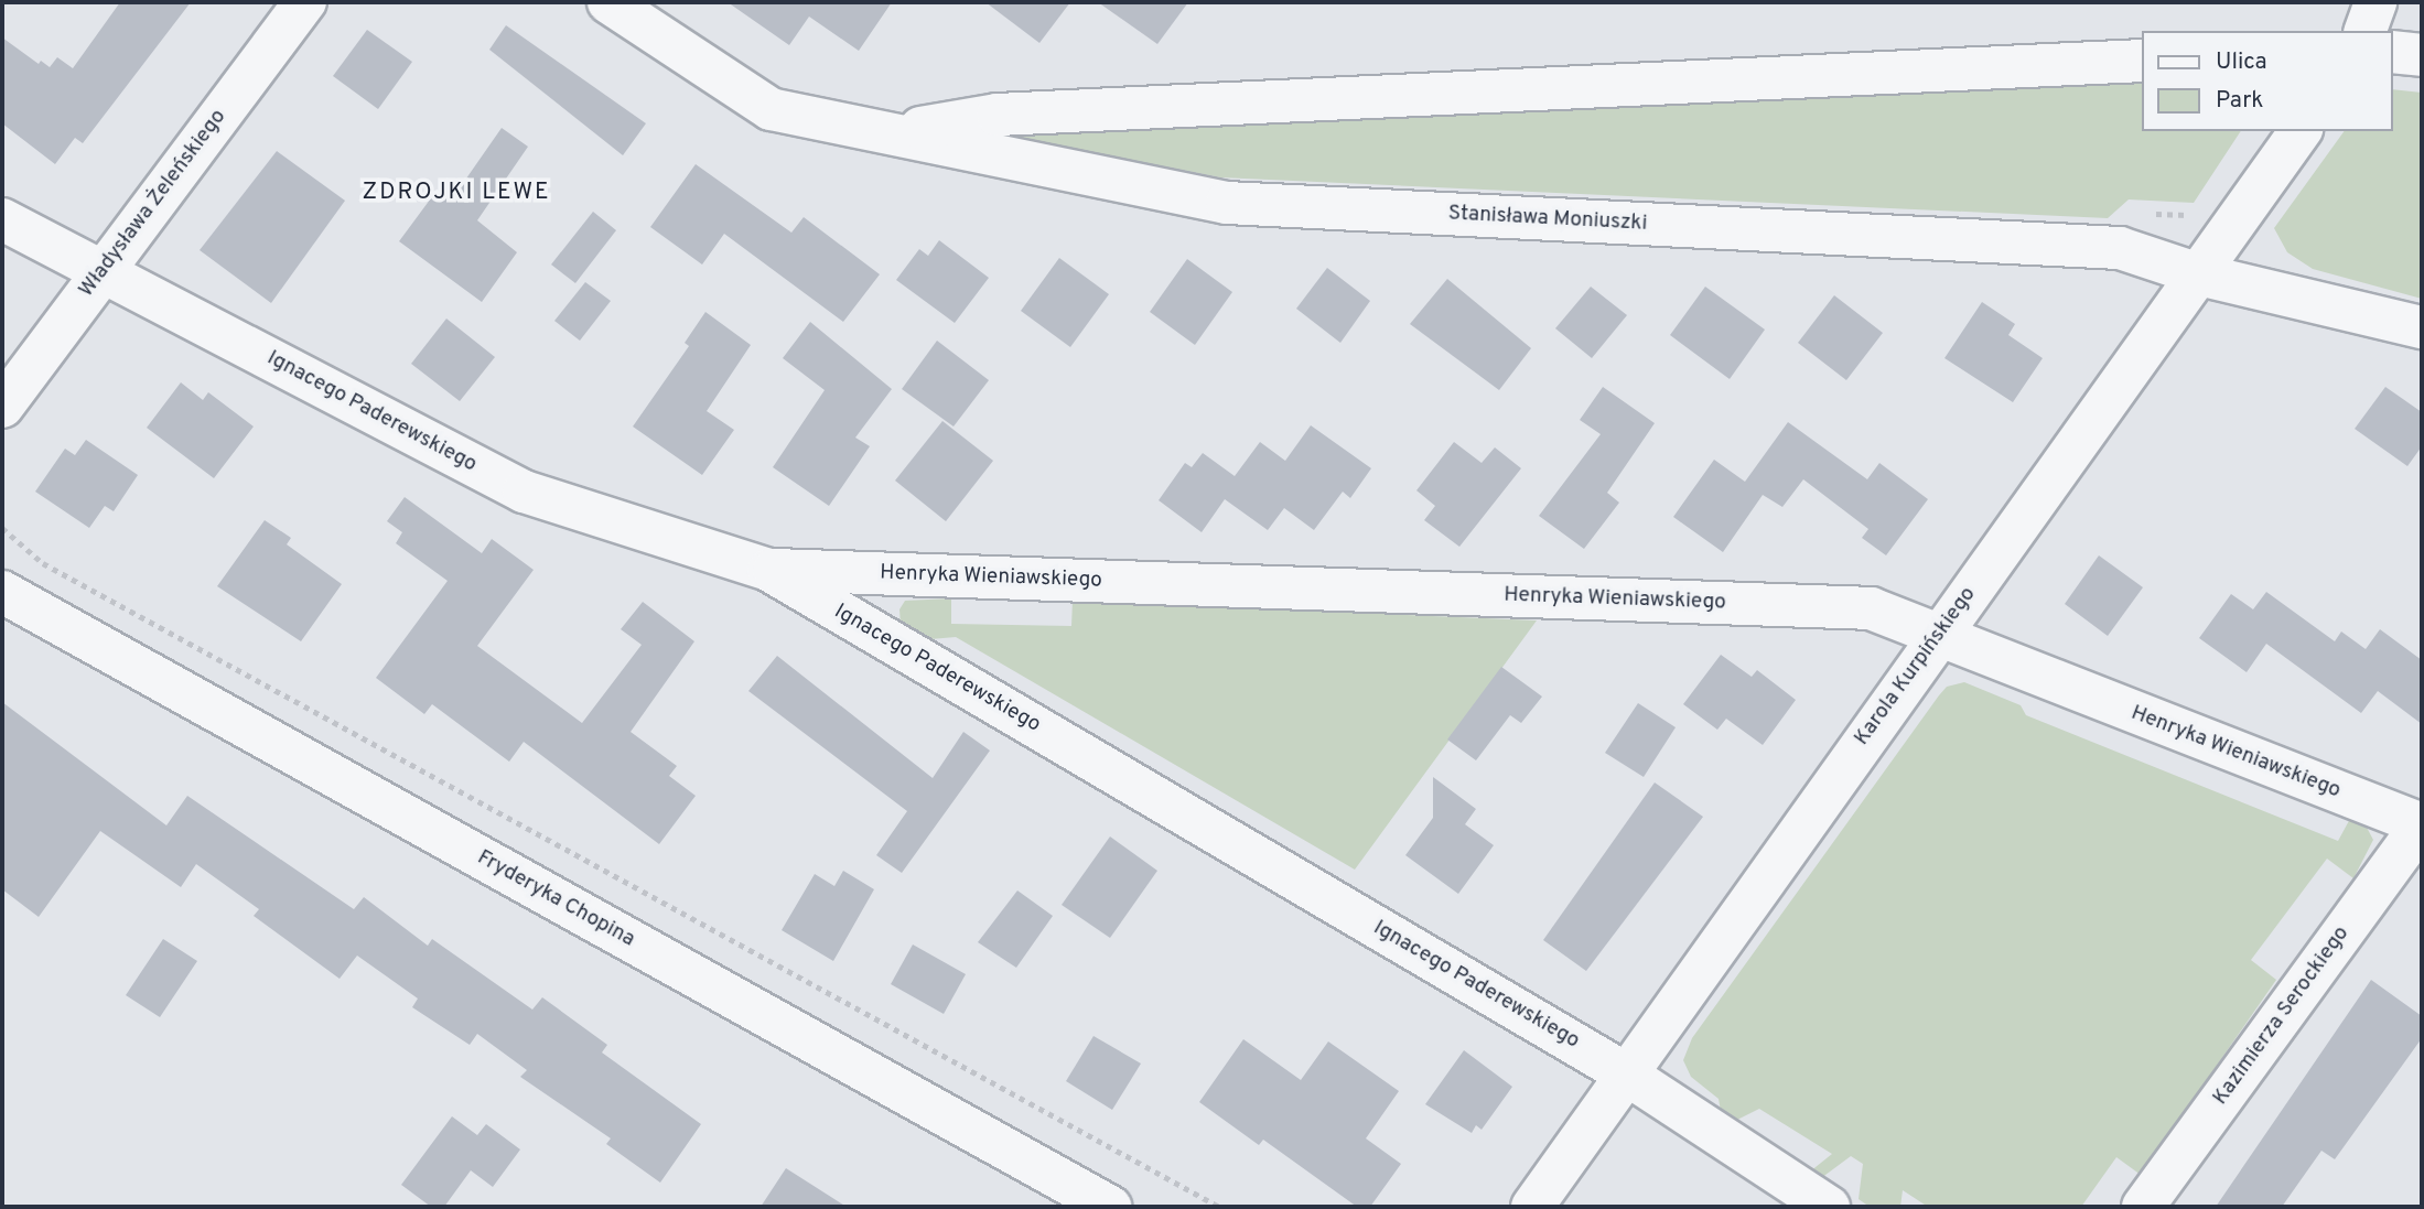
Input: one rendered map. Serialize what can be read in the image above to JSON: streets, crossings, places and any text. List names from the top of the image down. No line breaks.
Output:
{"streets":{"street":["Władysława Żeleńskiego","Stanisława Moniuszki","Ignacego Paderewskiego","Henryka Wieniawskiego","Karola Kurpińskiego","Fryderyka Chopina","Kazimierza Serockiego"]},"crossings":[["Władysława Żeleńskiego","Ignacego Paderewskiego"],["Stanisława Moniuszki","Karola Kurpińskiego"],["Ignacego Paderewskiego","Henryka Wieniawskiego"],["Ignacego Paderewskiego","Karola Kurpińskiego"],["Henryka Wieniawskiego","Karola Kurpińskiego"],["Henryka Wieniawskiego","Kazimierza Serockiego"]],"districts":["ZDROJKI LEWE"],"legend":["Ulica","Park"]}
